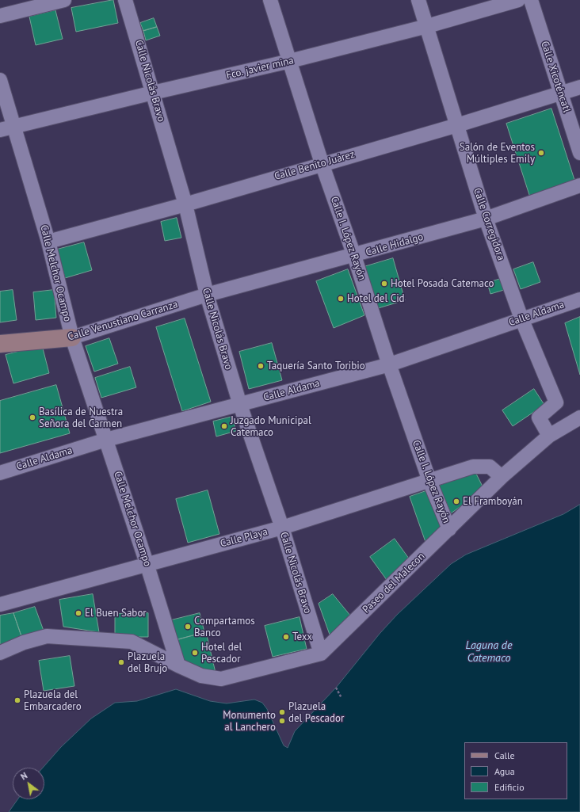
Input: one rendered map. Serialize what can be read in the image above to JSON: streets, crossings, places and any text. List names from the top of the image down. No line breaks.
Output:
{"streets":{"street":["Fco. javier mina","Calle Xicoténcatl","Calle Nicolás Bravo","Calle Benito Juárez","Calle Corregidora","Calle I. López Rayón","Calle Hidalgo","Calle Melchor Ocampo","Calle Aldama","Calle Venustiano Carranza","Calle Playa","Paseo del Malecon"]},"crossings":[["Fco. javier mina","Calle Nicolás Bravo"],["Fco. javier mina","Calle Corregidora"],["Fco. javier mina","Calle I. López Rayón"],["Fco. javier mina","Calle Melchor Ocampo"],["Calle Xicoténcatl","Calle Benito Juárez"],["Calle Nicolás Bravo","Calle Benito Juárez"],["Calle Nicolás Bravo","Calle Hidalgo"],["Calle Nicolás Bravo","Calle Aldama"],["Calle Nicolás Bravo","Calle Venustiano Carranza"],["Calle Nicolás Bravo","Calle Playa"],["Calle Nicolás Bravo","Paseo del Malecon"],["Calle Benito Juárez","Calle Corregidora"],["Calle Benito Juárez","Calle I. López Rayón"],["Calle Benito Juárez","Calle Melchor Ocampo"],["Calle Corregidora","Calle Hidalgo"],["Calle Corregidora","Calle Aldama"],["Calle Corregidora","Paseo del Malecon"],["Calle I. López Rayón","Calle Hidalgo"],["Calle I. López Rayón","Calle Aldama"],["Calle I. López Rayón","Calle Playa"],["Calle I. López Rayón","Paseo del Malecon"],["Calle Hidalgo","Calle Venustiano Carranza"],["Calle Melchor Ocampo","Calle Aldama"],["Calle Melchor Ocampo","Calle Venustiano Carranza"],["Calle Melchor Ocampo","Calle Playa"],["Calle Melchor Ocampo","Paseo del Malecon"],["Calle Playa","Paseo del Malecon"]],"water":["Laguna de Catemaco"],"places":["Salón de Eventos Múltiples Emily","Hotel Posada Catemaco","Hotel del Cid","Taquería Santo Toribio","Basílica de Nuestra Señora del Carmen","Juzgado Municipal Catemaco","El Framboyán","El Buen Sabor","Compartamos Banco","Texx","Hotel del Pescador","Plazuela del Brujo","Plazuela del Embarcadero","Plazuela del Pescador","Monumento al Lanchero"],"legend":["Calle","Agua","Edificio"],"north":"top left"}
